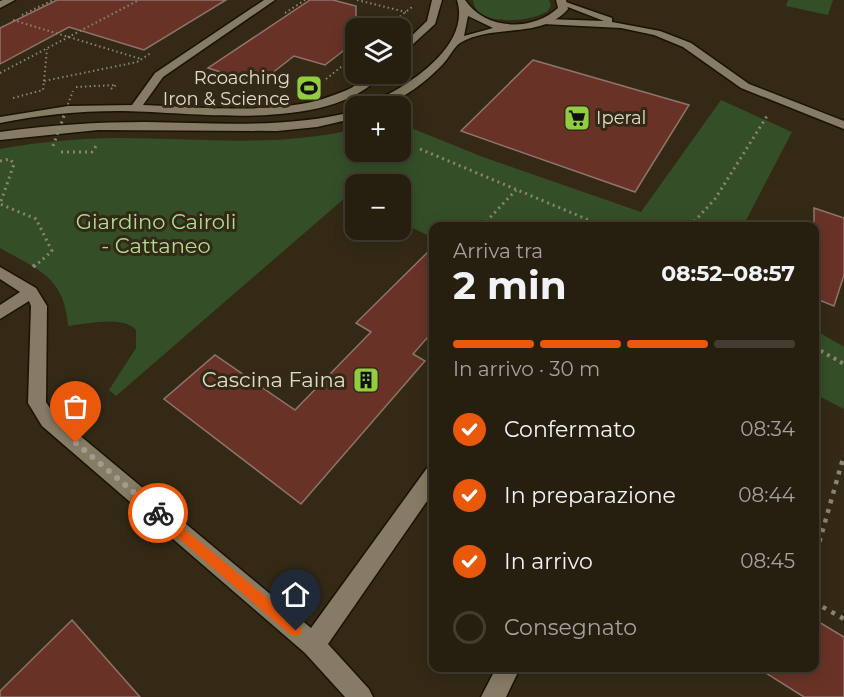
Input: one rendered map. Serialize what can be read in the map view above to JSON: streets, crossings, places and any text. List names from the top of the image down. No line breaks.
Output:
{"parks":["Giardino Cairoli - Cattaneo"],"places":{"sports":["Rcoaching Iron & Science"],"supermarket":["Iperal"],"building":["Cascina Faina"]},"page":{"map_buttons":["+","−"],"heading":["2 min","Arriva tra","08:52–08:57"],"bar":"In arrivo · 30 m","list":[["Confermato","08:34"],["In preparazione","08:44"],["In arrivo","08:45"],"Consegnato"]}}
